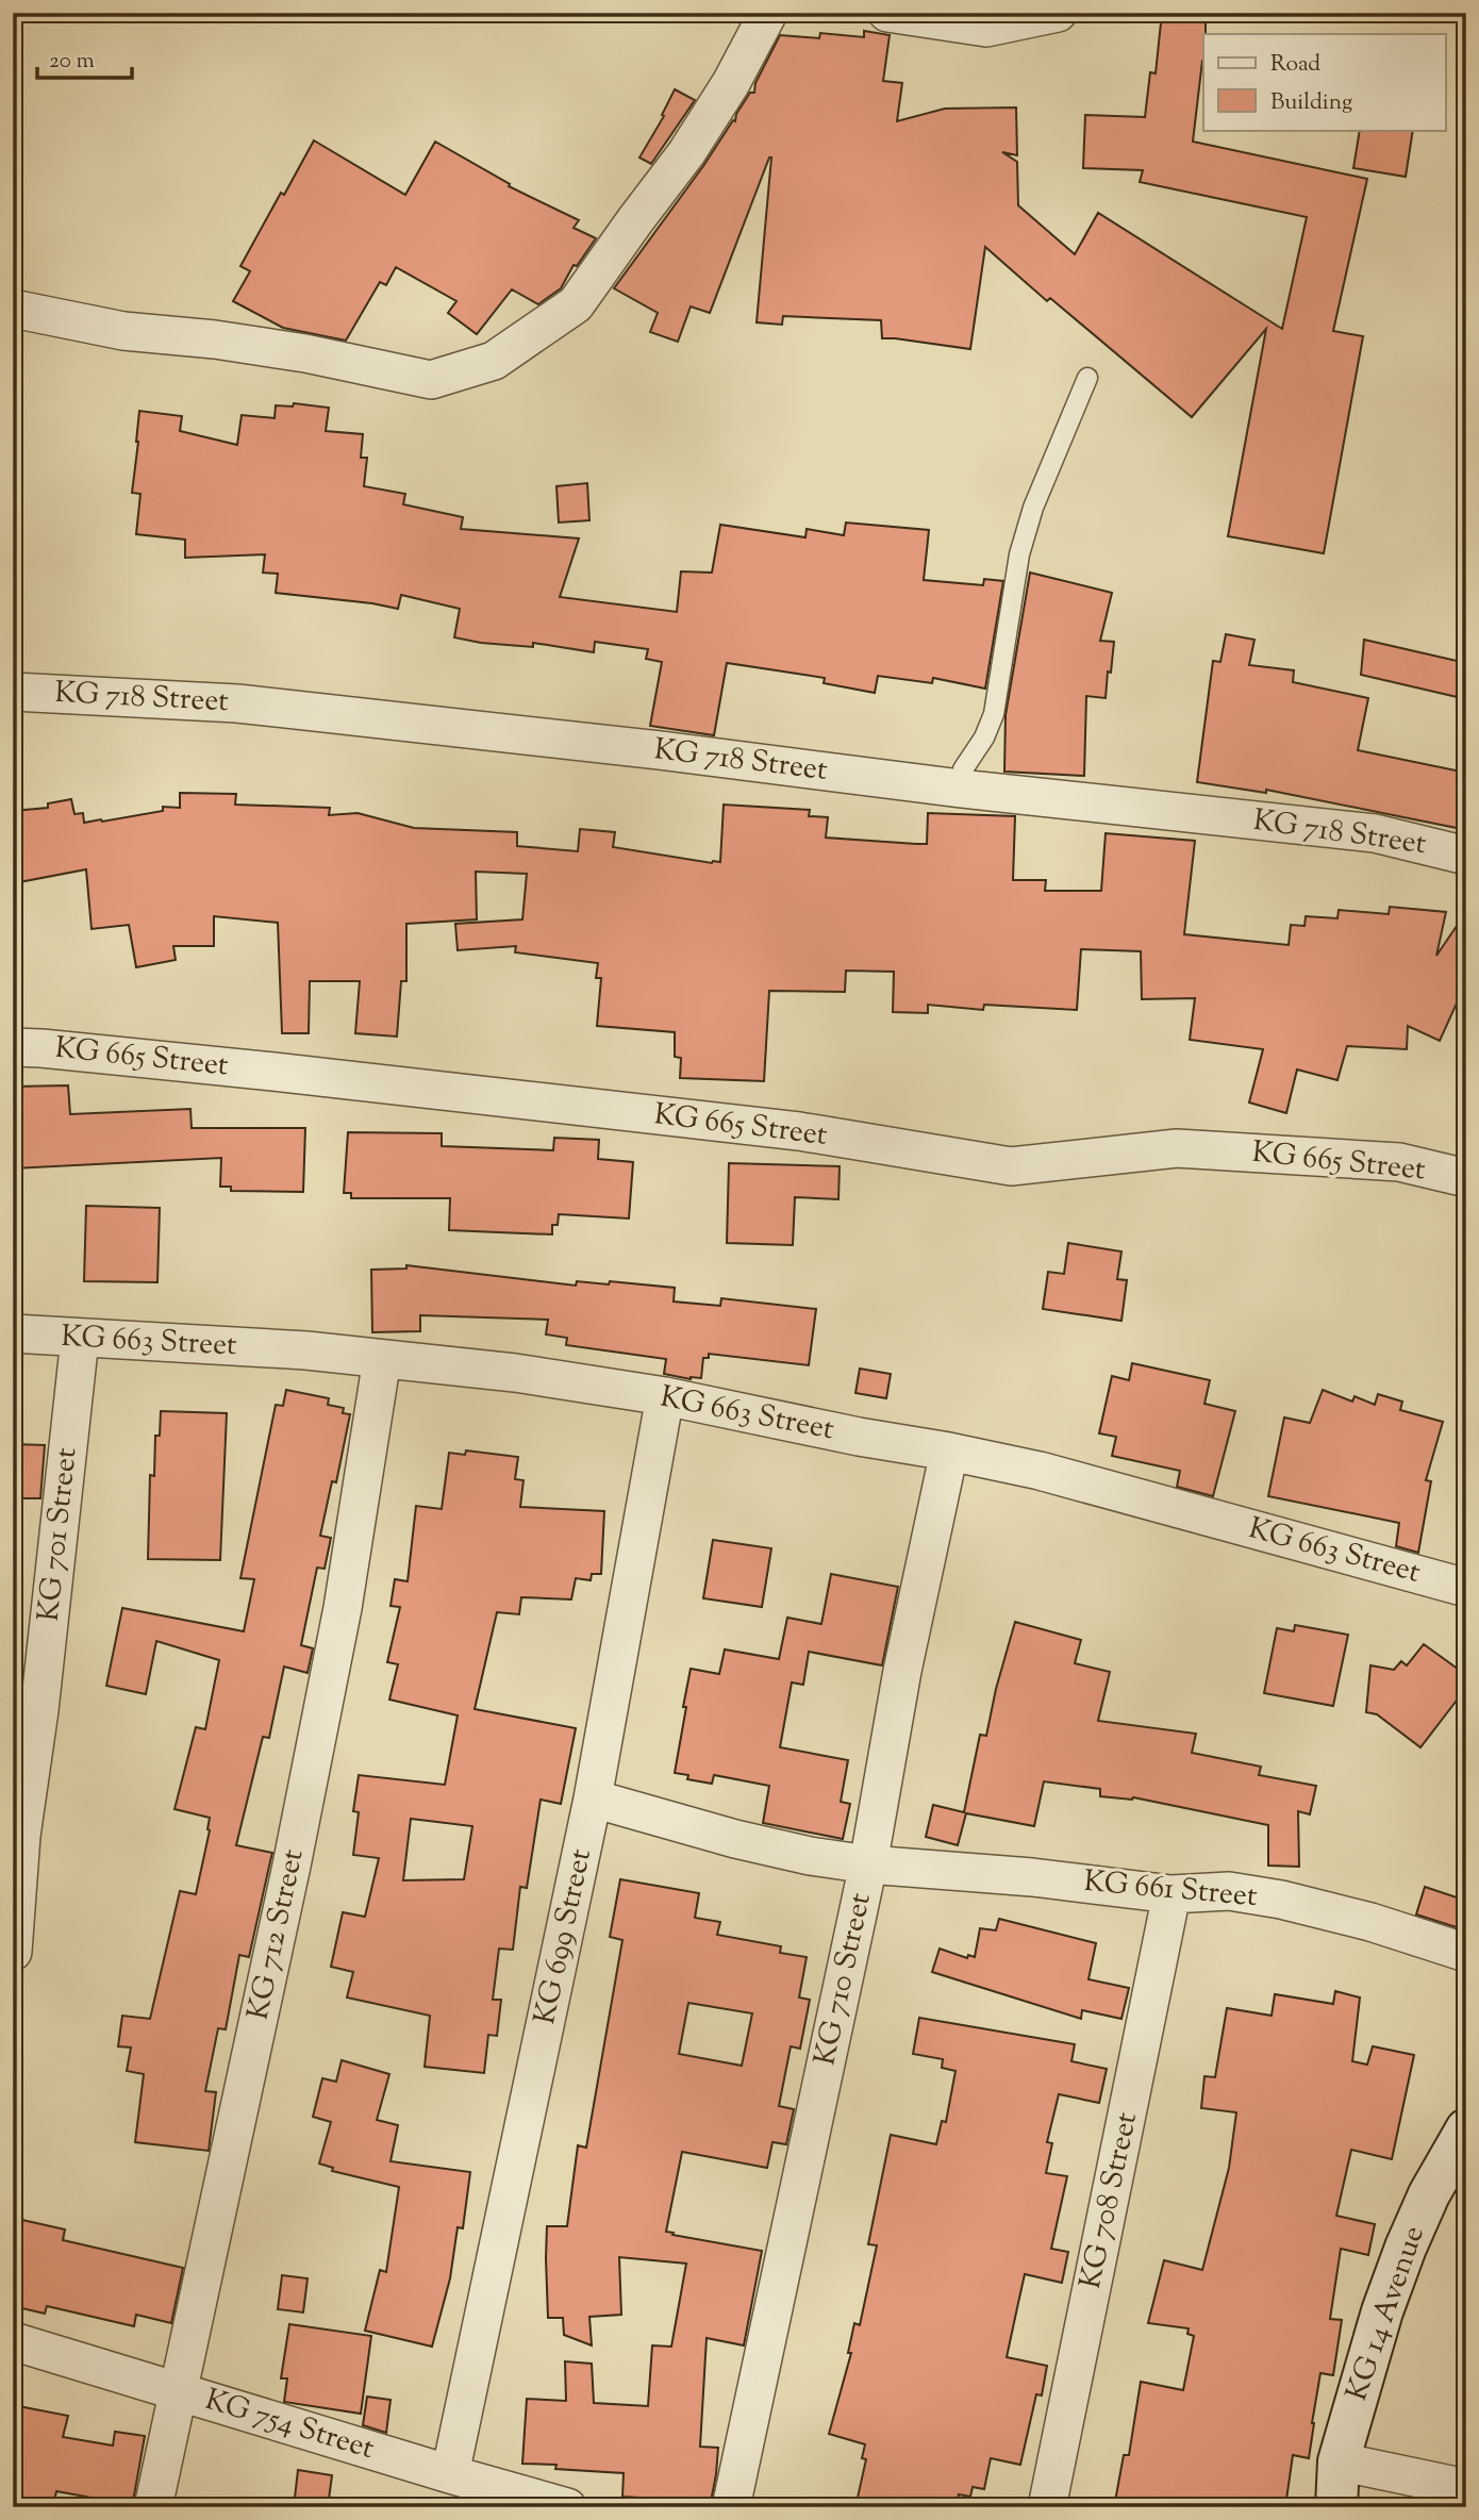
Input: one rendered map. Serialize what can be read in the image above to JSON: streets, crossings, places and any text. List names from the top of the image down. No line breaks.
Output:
{"streets":{"main road":["KG 14 Avenue"],"street":["KG 718 Street","KG 665 Street","KG 663 Street","KG 701 Street","KG 661 Street","KG 712 Street","KG 699 Street","KG 710 Street","KG 708 Street","KG 754 Street"]},"crossings":[["KG 663 Street","KG 701 Street"],["KG 663 Street","KG 712 Street"],["KG 663 Street","KG 699 Street"],["KG 663 Street","KG 710 Street"],["KG 661 Street","KG 699 Street"],["KG 661 Street","KG 710 Street"],["KG 661 Street","KG 708 Street"],["KG 712 Street","KG 754 Street"],["KG 699 Street","KG 754 Street"]],"legend":["Road","Building"],"scale_bar":"20 m"}
